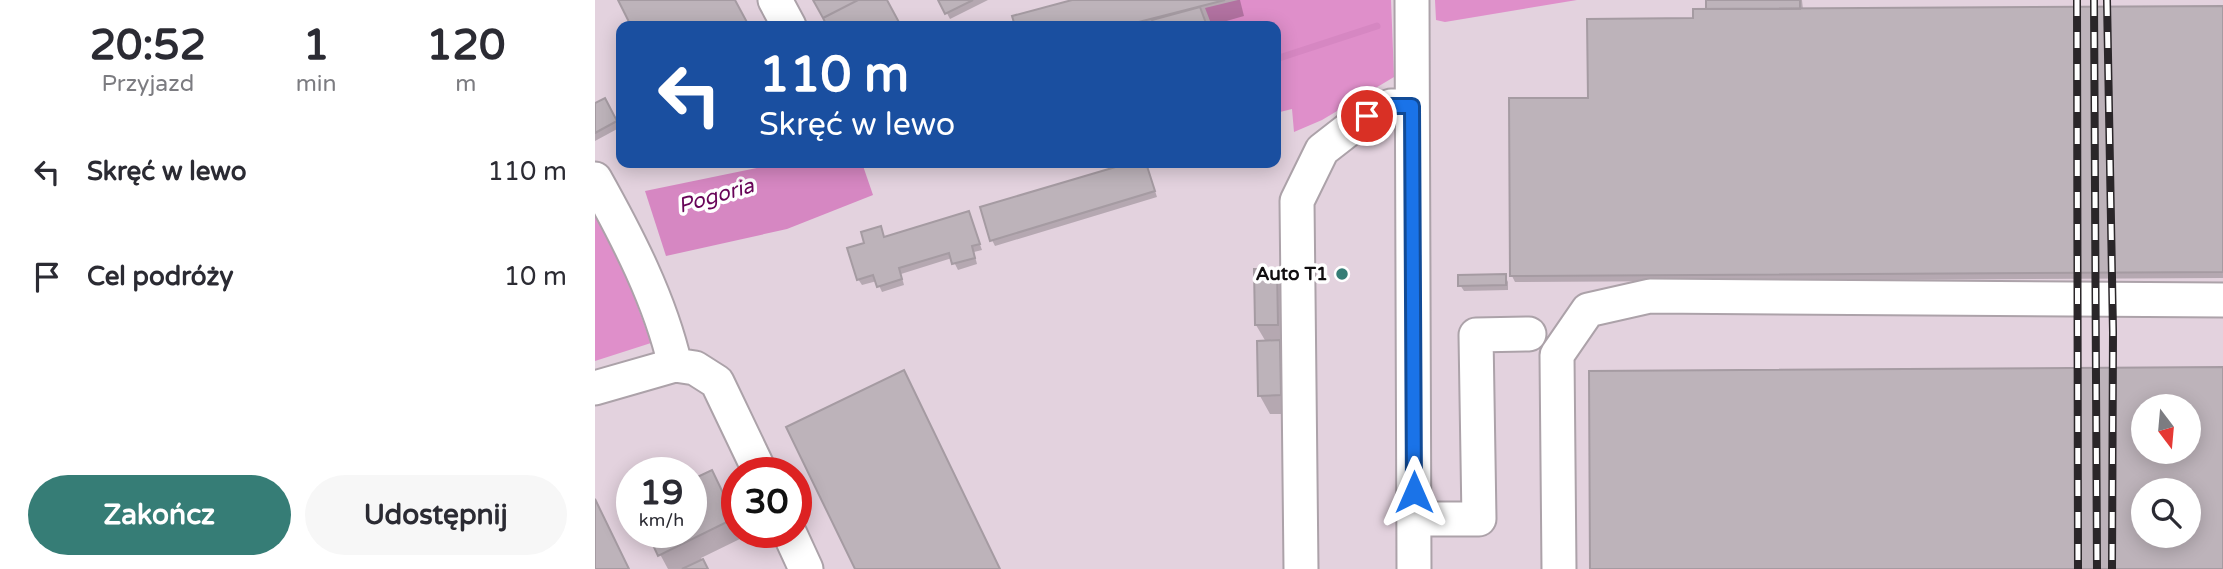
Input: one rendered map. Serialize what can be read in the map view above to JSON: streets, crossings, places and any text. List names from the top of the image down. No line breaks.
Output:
{"water":["Pogoria"],"places":["Auto T1"],"north":"bottom","page":{"eta":["20:52","Przyjazd","1","min","120","m"],"turn":["110 m","Skręć w lewo"],"list":[{"name":"Skręć w lewo","value":"110 m"},{"name":"Cel podróży","value":"10 m"}],"speed":"19 km/h","limit":"30","buttons":["Zakończ","Udostępnij"]}}
